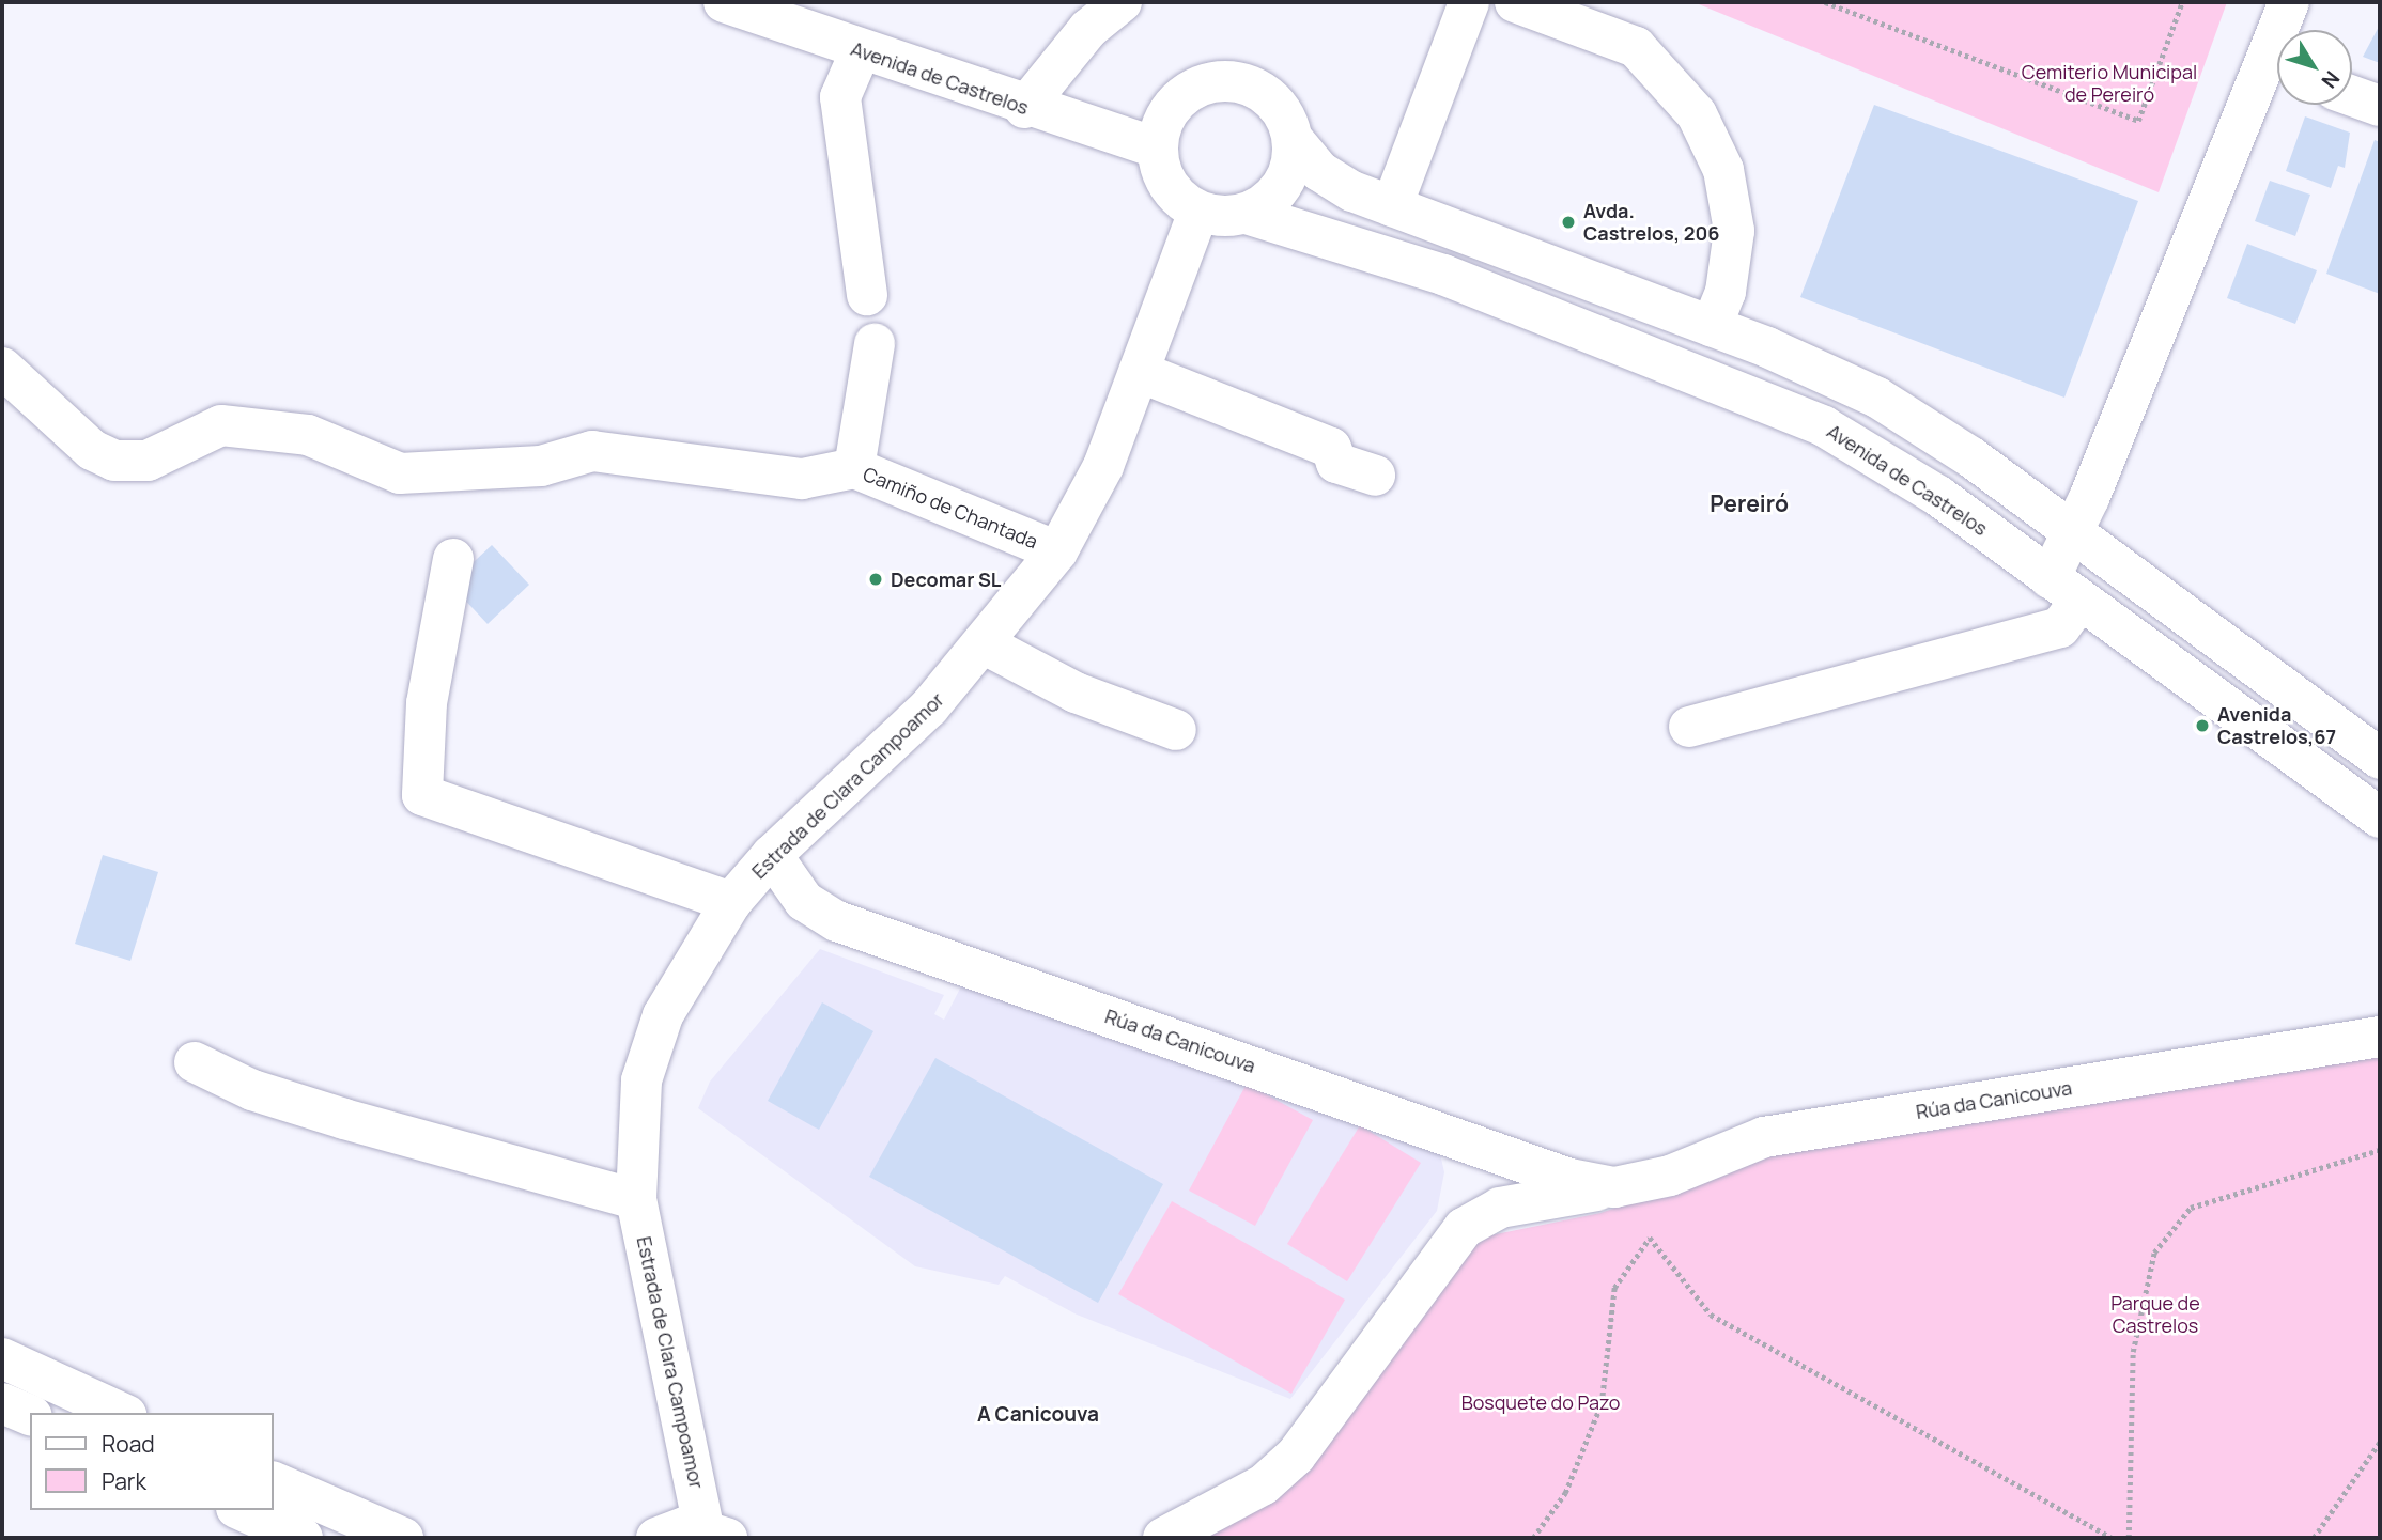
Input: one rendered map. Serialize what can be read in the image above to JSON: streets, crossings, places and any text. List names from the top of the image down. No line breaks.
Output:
{"streets":{"street":["Avenida de Castrelos","Camiño de Chantada","Estrada de Clara Campoamor","Rúa da Canicouva"]},"crossings":[["Avenida de Castrelos","Estrada de Clara Campoamor"],["Camiño de Chantada","Estrada de Clara Campoamor"],["Estrada de Clara Campoamor","Rúa da Canicouva"]],"districts":["Pereiró","A Canicouva"],"parks":["Cemiterio Municipal de Pereiró","Parque de Castrelos","Bosquete do Pazo"],"places":["Avda. Castrelos, 206","Decomar SL","Avenida Castrelos,67"],"legend":["Road","Park"],"north":"bottom right"}
